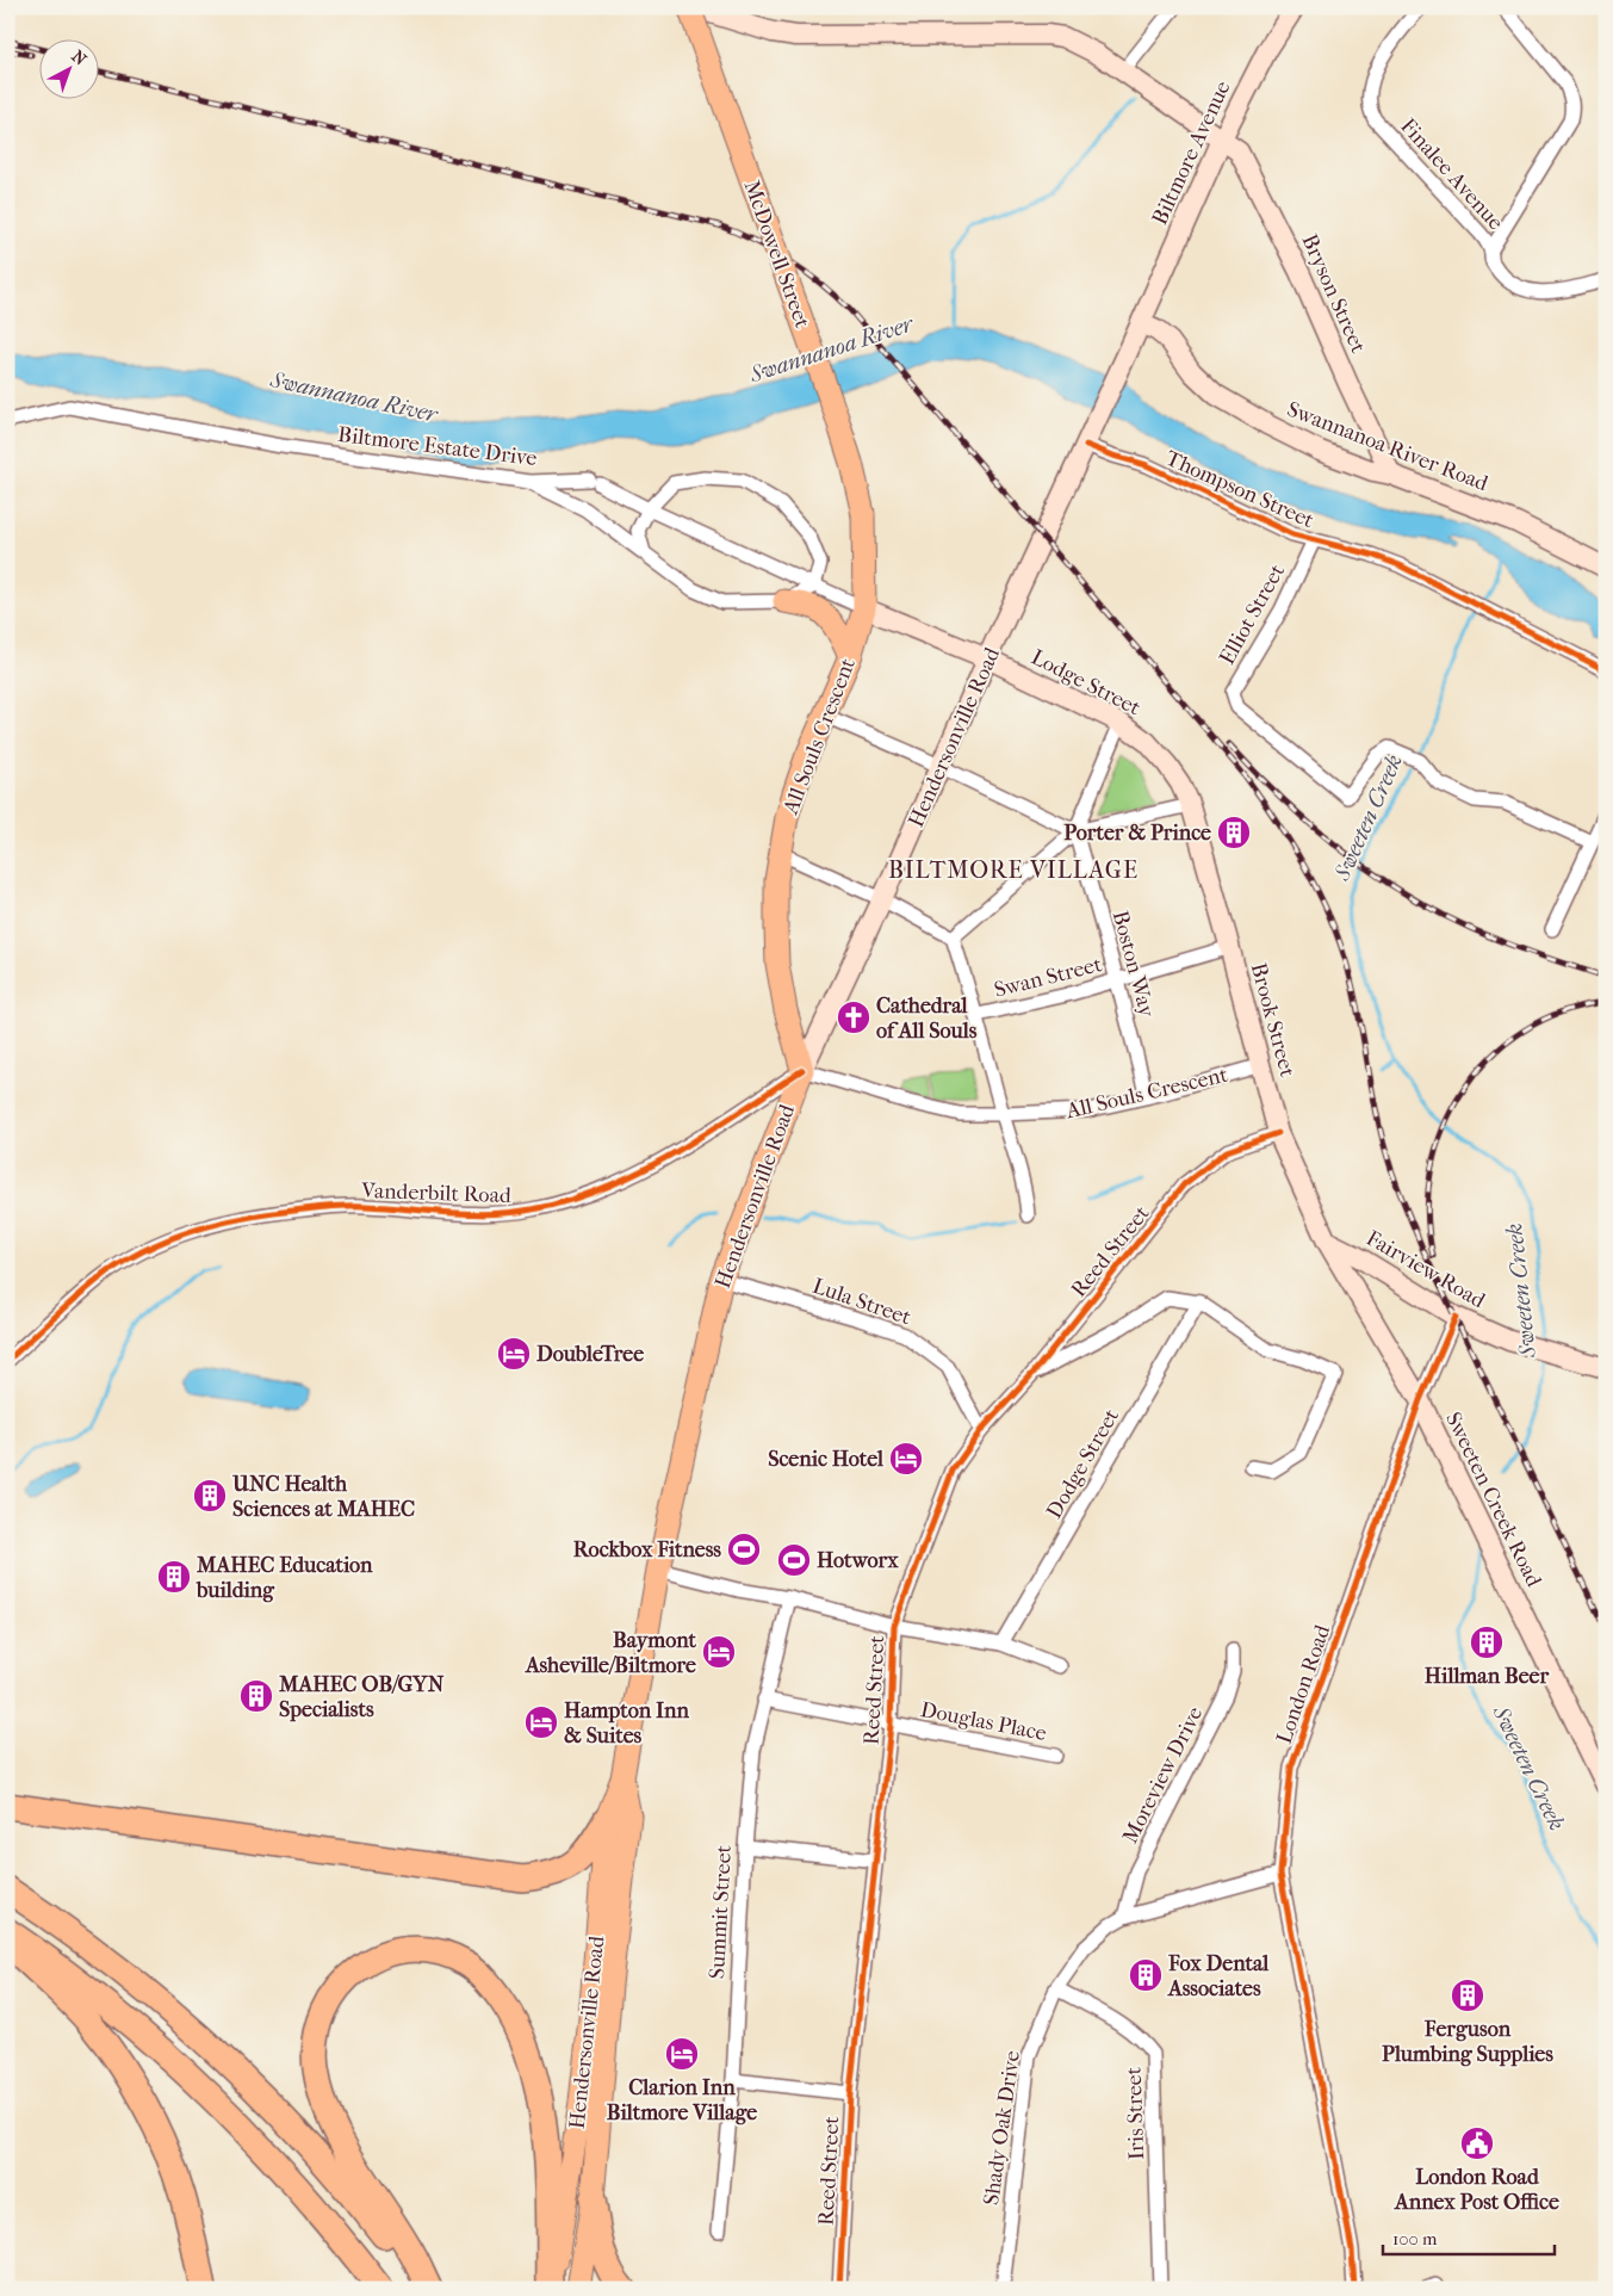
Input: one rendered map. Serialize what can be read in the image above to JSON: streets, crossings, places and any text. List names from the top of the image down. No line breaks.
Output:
{"streets":{"main road":["Biltmore Avenue","McDowell Street","Bryson Street","Swannanoa River Road","Lodge Street","All Souls Crescent","Hendersonville Road","Brook Street","Fairview Road","Sweeten Creek Road"],"street":["Finalee Avenue","Biltmore Estate Drive","Thompson Street","Elliot Street","Boston Way","Swan Street","Vanderbilt Road","Reed Street","Lula Street","Dodge Street","London Road","Douglas Place","Moreview Drive","Summit Street","Iris Street","Shady Oak Drive"]},"crossings":[["Biltmore Avenue","Bryson Street"],["Biltmore Avenue","Swannanoa River Road"],["Biltmore Avenue","Hendersonville Road"],["McDowell Street","Bryson Street"],["McDowell Street","Biltmore Estate Drive"],["McDowell Street","Lodge Street"],["McDowell Street","All Souls Crescent"],["Bryson Street","Swannanoa River Road"],["Biltmore Estate Drive","Lodge Street"],["Biltmore Estate Drive","All Souls Crescent"],["Swannanoa River Road","Hendersonville Road"],["Thompson Street","Elliot Street"],["Thompson Street","Hendersonville Road"],["Lodge Street","All Souls Crescent"],["Lodge Street","Hendersonville Road"],["Lodge Street","Brook Street"],["All Souls Crescent","Hendersonville Road"],["All Souls Crescent","Boston Way"],["All Souls Crescent","Brook Street"],["All Souls Crescent","Vanderbilt Road"],["Hendersonville Road","Vanderbilt Road"],["Hendersonville Road","Lula Street"],["Boston Way","Swan Street"],["Swan Street","Brook Street"],["Brook Street","Reed Street"],["Brook Street","Fairview Road"],["Brook Street","Sweeten Creek Road"],["Reed Street","Lula Street"],["Reed Street","Douglas Place"],["Fairview Road","Sweeten Creek Road"],["Fairview Road","London Road"],["Sweeten Creek Road","London Road"],["London Road","Shady Oak Drive"],["Douglas Place","Summit Street"],["Moreview Drive","Shady Oak Drive"],["Iris Street","Shady Oak Drive"]],"districts":["BILTMORE VILLAGE"],"water":["Swannanoa River","Sweeten Creek"],"places":{"building":["Porter & Prince","UNC Health Sciences at MAHEC","MAHEC Education building","Hillman Beer","MAHEC OB/GYN Specialists","Fox Dental Associates","Ferguson Plumbing Supplies"],"church":["Cathedral of All Souls"],"hotel":["DoubleTree","Scenic Hotel","Baymont Asheville/Biltmore","Hampton Inn & Suites","Clarion Inn Biltmore Village"],"sports":["Rockbox Fitness","Hotworx"],"public building":["London Road Annex Post Office"]},"scale_bar":"100 m","north":"top right"}
